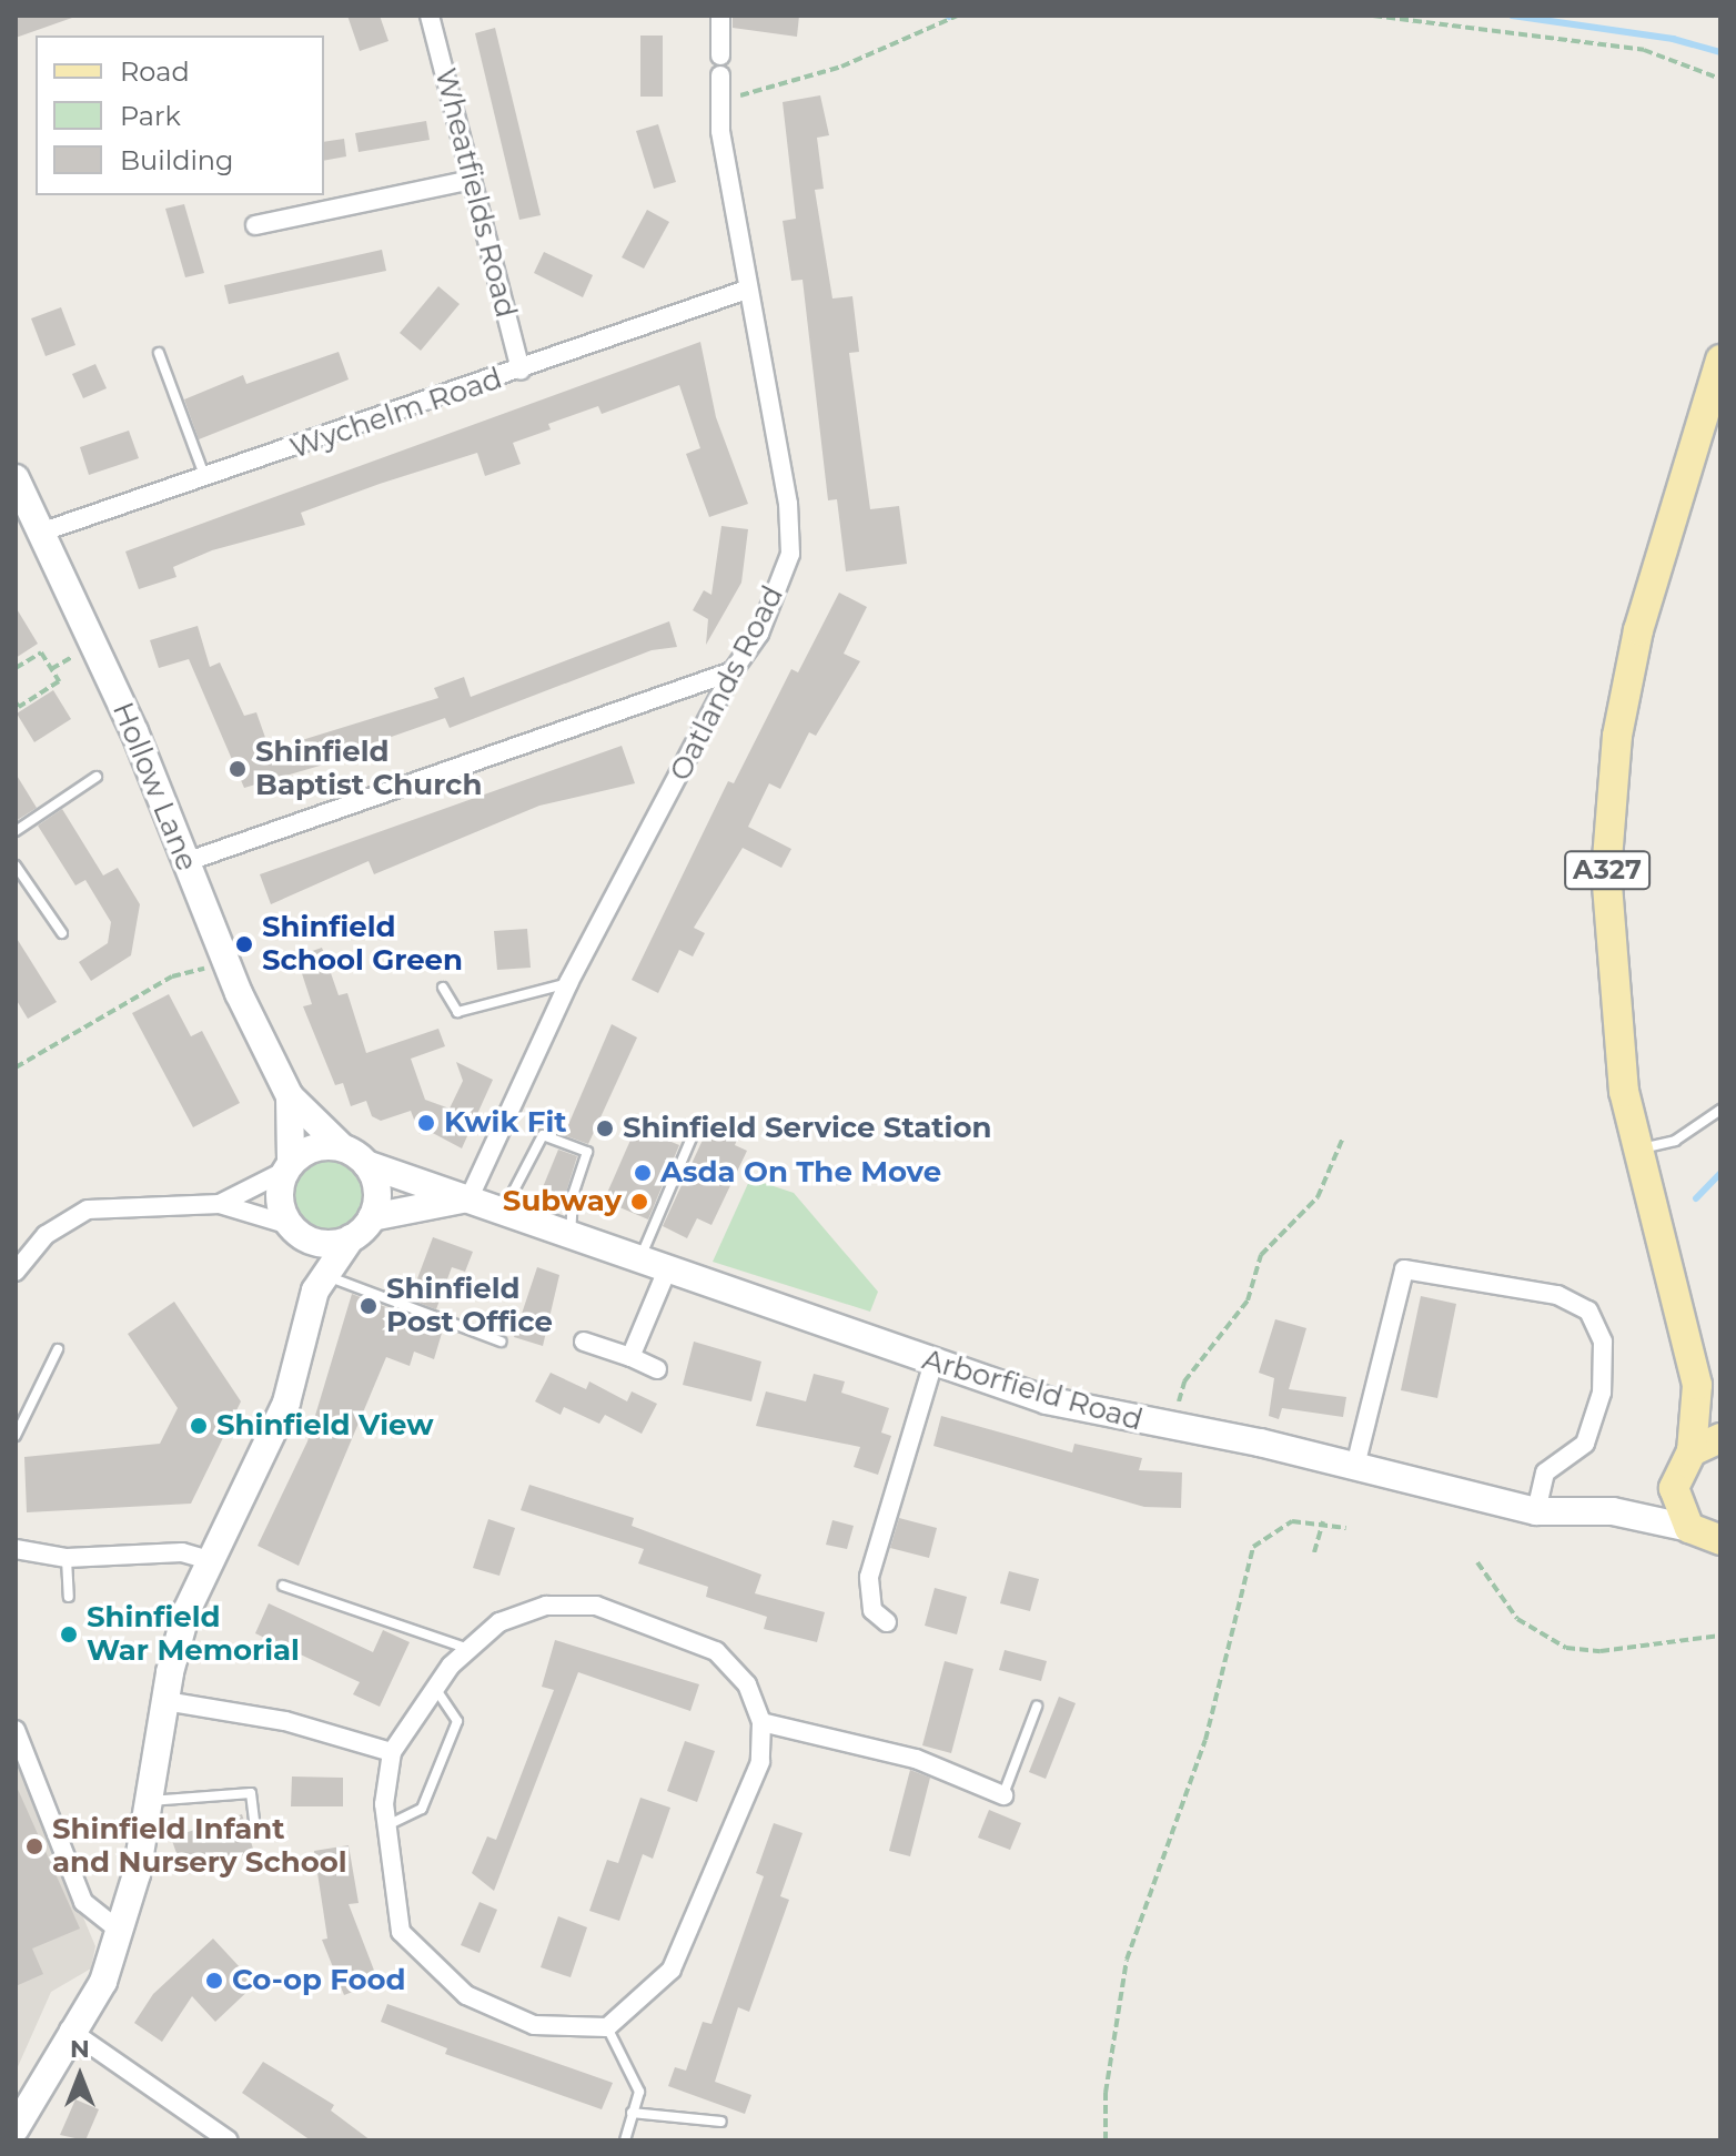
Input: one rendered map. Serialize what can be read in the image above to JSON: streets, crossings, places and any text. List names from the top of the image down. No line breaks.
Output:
{"streets":{"main road":["Hollow Lane","A327","Arborfield Road"],"street":["Wheatfields Road","Wychelm Road","Oatlands Road"]},"crossings":[["Wheatfields Road","Wychelm Road"],["Wychelm Road","Oatlands Road"],["Wychelm Road","Hollow Lane"],["Oatlands Road","Arborfield Road"],["Hollow Lane","Arborfield Road"],["A327","Arborfield Road"]],"places":["Shinfield Baptist Church","Shinfield School Green","Kwik Fit","Shinfield Service Station","Asda On The Move","Subway","Shinfield Post Office","Shinfield View","Shinfield War Memorial","Shinfield Infant and Nursery School","Co-op Food"],"legend":["Road","Park","Building"],"north":"top"}
